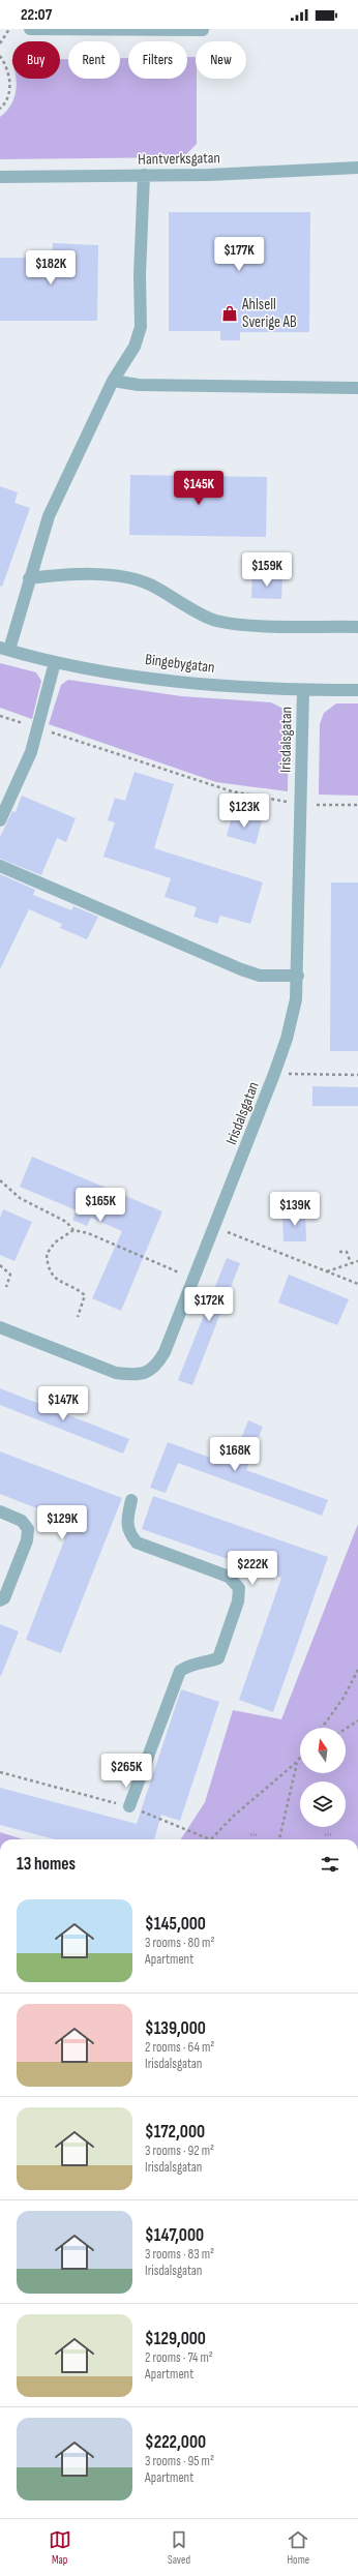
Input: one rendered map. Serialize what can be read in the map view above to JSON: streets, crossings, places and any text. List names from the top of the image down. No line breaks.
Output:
{"streets":{"street":["Hantverksgatan","Bingebygatan","Irisdalsgatan"]},"crossings":[["Bingebygatan","Irisdalsgatan"]],"places":{"shop":["Ahlsell Sverige AB"]},"north":"top","page":{"status":"22:07","chip":["Buy","Rent","Filters","New"],"price":["$177K","$182K","$145K","$159K","$123K","$165K","$139K","$172K","$147K","$168K","$129K","$222K","$265K"],"heading":"13 homes","list":[{"name":"$145,000","note":"3 rooms · 80 m² · Apartment"},{"name":"$139,000","note":"2 rooms · 64 m² · Irisdalsgatan"},{"name":"$172,000","note":"3 rooms · 92 m² · Irisdalsgatan"},{"name":"$147,000","note":"3 rooms · 83 m² · Irisdalsgatan"},{"name":"$129,000","note":"2 rooms · 74 m² · Apartment"},{"name":"$222,000","note":"3 rooms · 95 m² · Apartment"}],"tabs":["Map","Saved","Home"]}}
